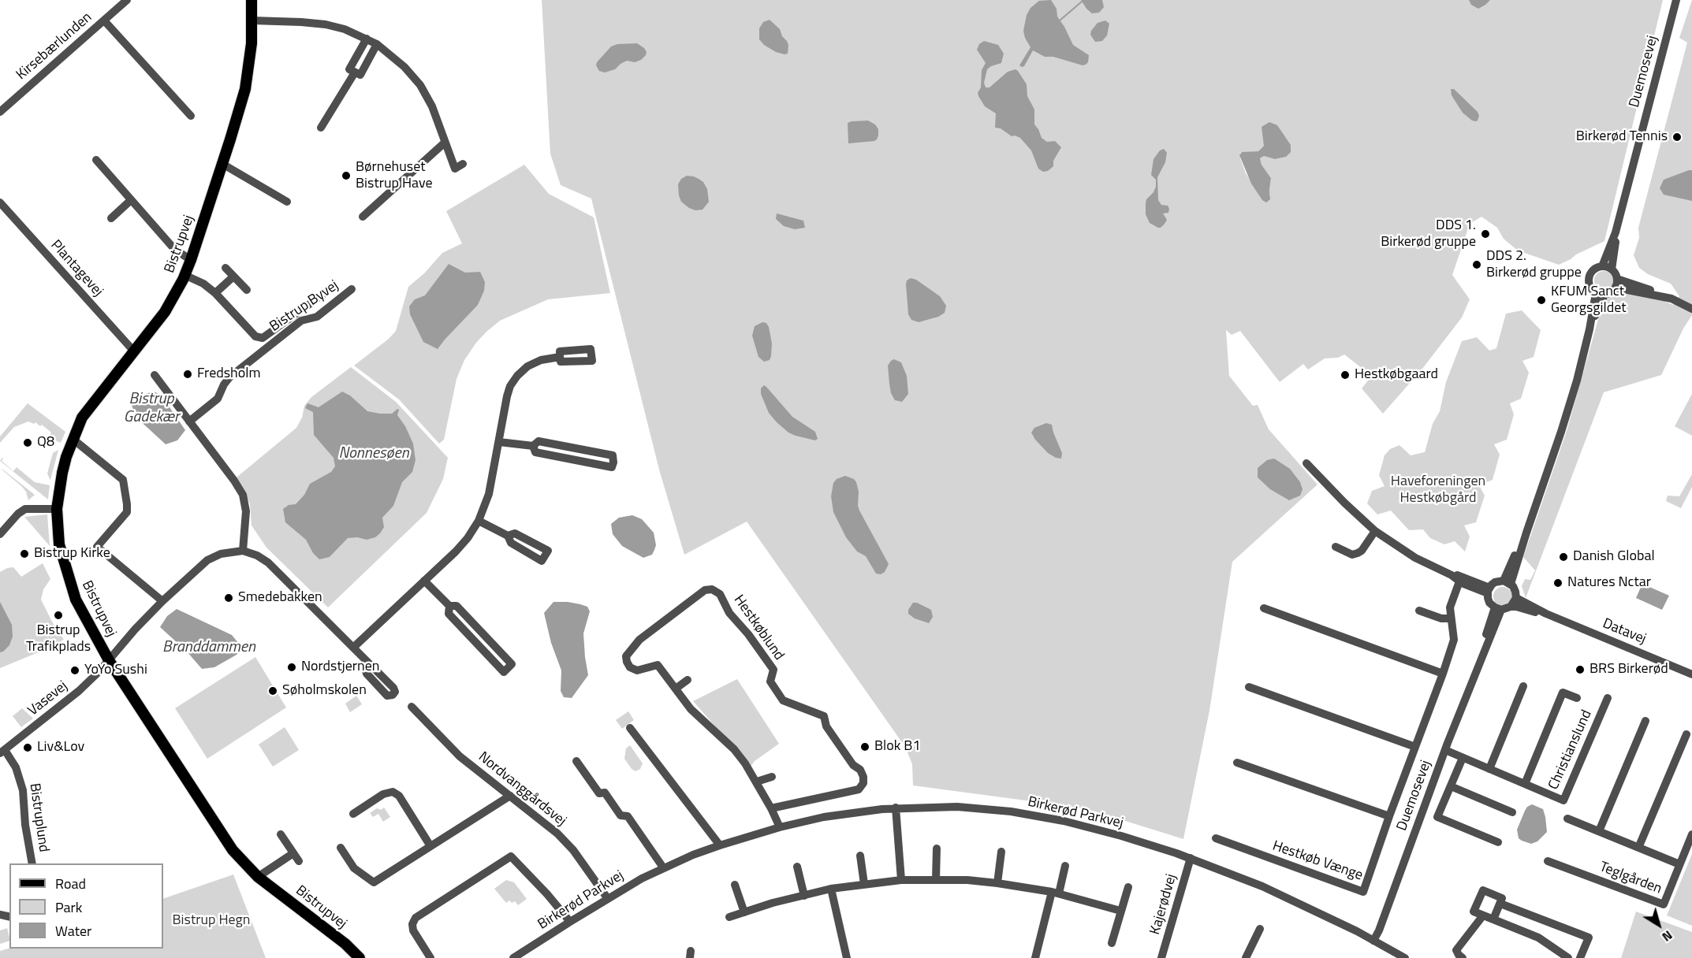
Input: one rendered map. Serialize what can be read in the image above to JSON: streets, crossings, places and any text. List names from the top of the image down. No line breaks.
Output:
{"streets":{"main road":["Bistrupvej"],"street":["Kirsebærlunden","Duemosevej","Plantagevej","Bistrup Byvej","Hestkøblund","Datavej","Vasevej","Christianslund","Nordvanggårdsvej","Birkerød Parkvej","Bistruplund","Hestkøb Vænge","Teglgården","Kajerødvej"]},"crossings":[["Duemosevej","Datavej"],["Duemosevej","Christianslund"],["Duemosevej","Birkerød Parkvej"],["Bistrupvej","Plantagevej"],["Bistrupvej","Vasevej"],["Hestkøblund","Birkerød Parkvej"],["Vasevej","Bistruplund"],["Nordvanggårdsvej","Birkerød Parkvej"],["Birkerød Parkvej","Kajerødvej"]],"water":["Bistrup Gadekær","Nonnesøen","Branddammen"],"parks":["Haveforeningen Hestkøbgård","Bistrup Hegn"],"places":["Birkerød Tennis","Børnehuset Bistrup Have","DDS 1. Birkerød gruppe","DDS 2. Birkerød gruppe","KFUM Sanct Georgsgildet","Fredsholm","Hestkøbgaard","Q8","Bistrup Kirke","Danish Global","Natures Nctar","Smedebakken","Bistrup Trafikplads","Nordstjernen","BRS Birkerød","YoYo Sushi","Søholmskolen","Blok B1","Liv&Lov"],"legend":["Road","Park","Water"],"north":"bottom right"}
